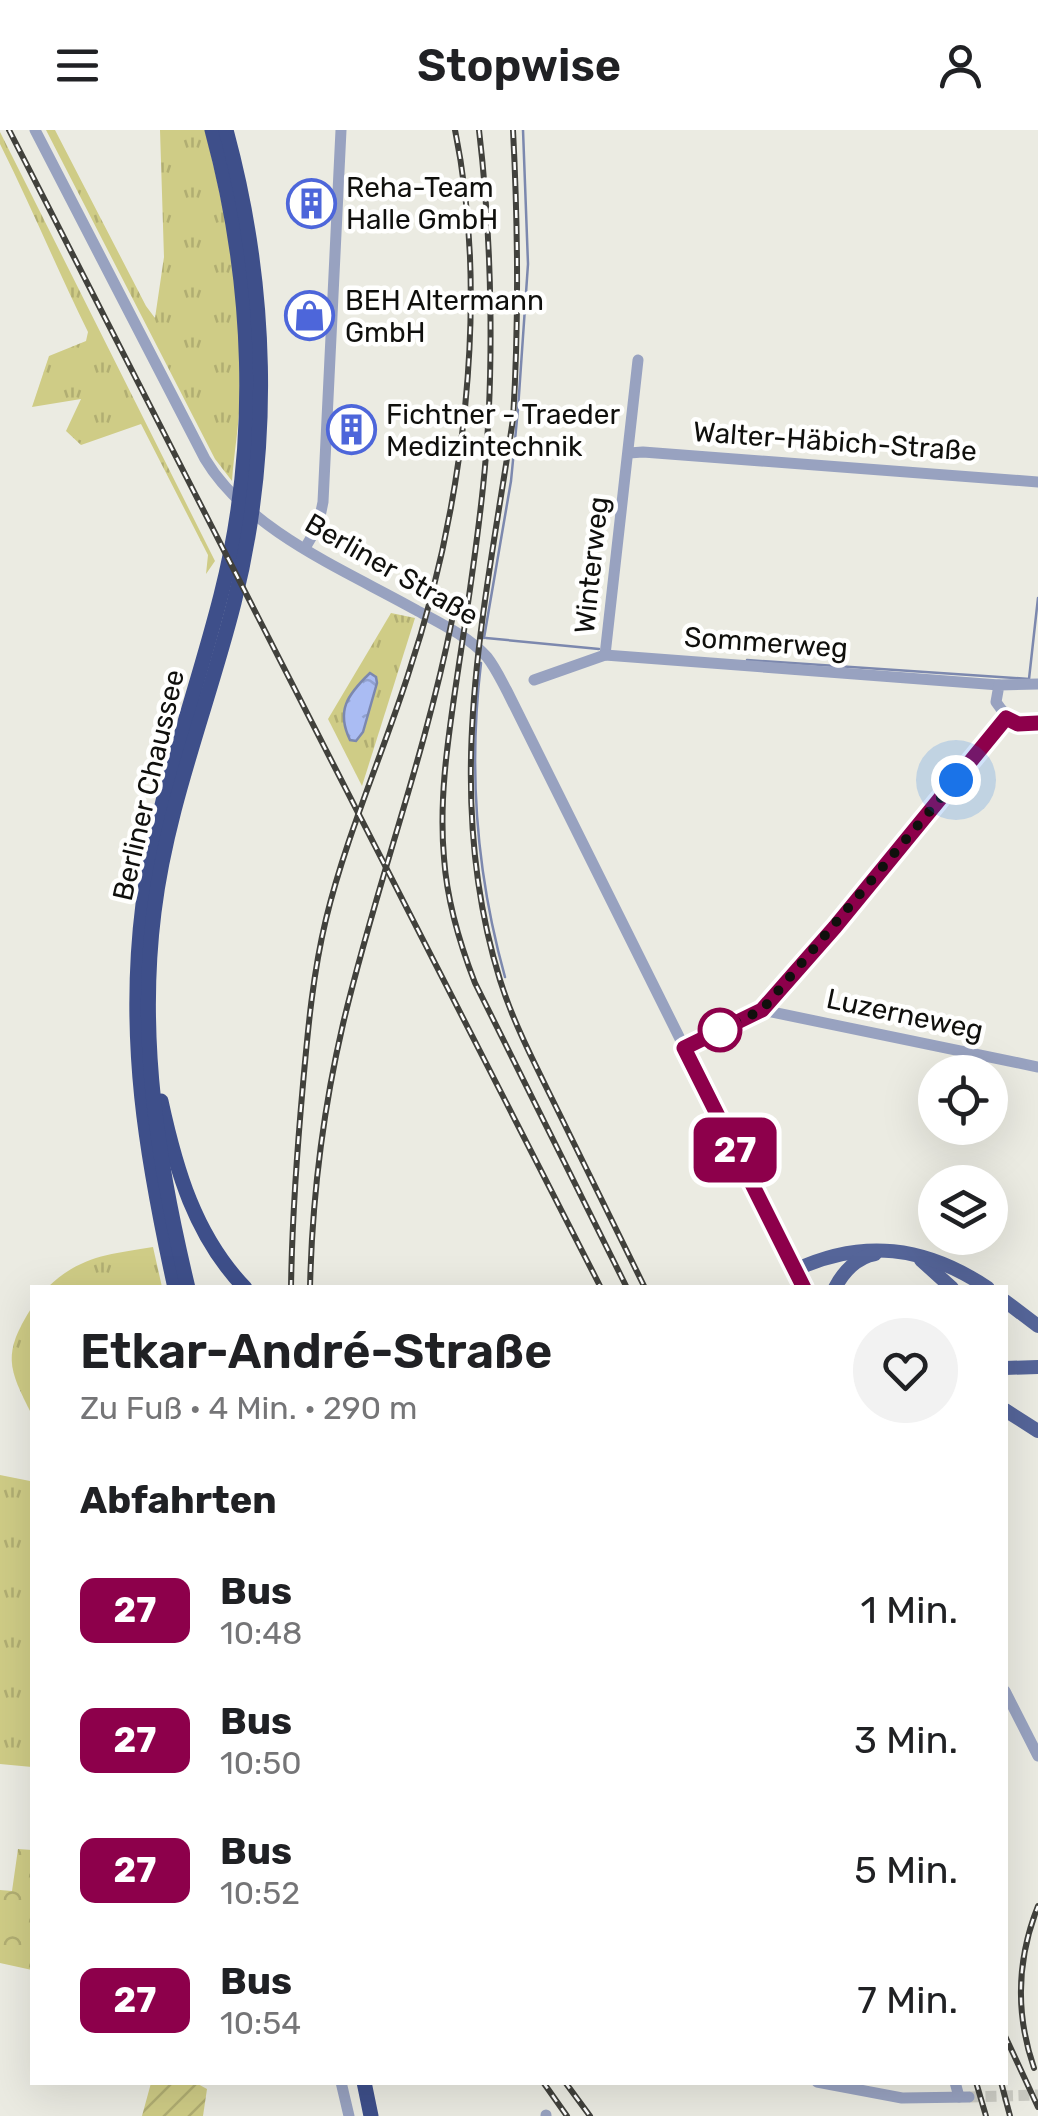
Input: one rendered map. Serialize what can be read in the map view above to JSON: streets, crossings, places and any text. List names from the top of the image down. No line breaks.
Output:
{"streets":{"highway":["Berliner Chaussee"],"street":["Walter-Häbich-Straße","Winterweg","Berliner Straße","Sommerweg","Luzerneweg"]},"crossings":[["Walter-Häbich-Straße","Winterweg"],["Winterweg","Sommerweg"]],"places":{"building":["Reha-Team Halle GmbH","Fichtner - Traeder Medizintechnik"],"shop":["BEH Altermann GmbH"]},"lines":["bus line 27"],"page":{"header":"Stopwise","on_map":"27","heading":[["Etkar-André-Straße","Zu Fuß · 4 Min. · 290 m"],"Abfahrten"],"list":[{"mark":"27","name":"Bus","note":"10:48","value":"1 Min."},{"mark":"27","name":"Bus","note":"10:50","value":"3 Min."},{"mark":"27","name":"Bus","note":"10:52","value":"5 Min."},{"mark":"27","name":"Bus","note":"10:54","value":"7 Min."}]}}
